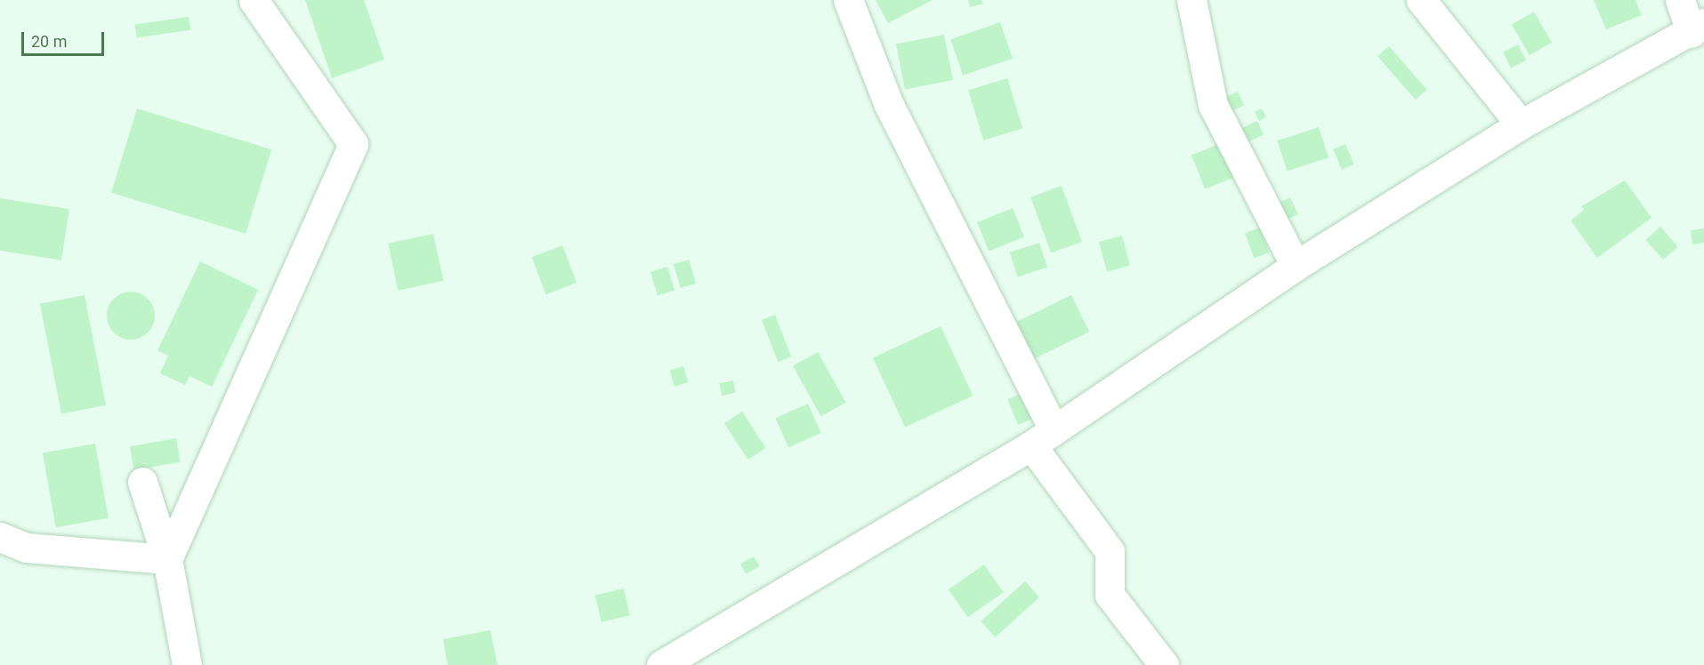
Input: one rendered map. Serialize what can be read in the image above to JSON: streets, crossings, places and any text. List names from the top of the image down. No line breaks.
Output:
{"scale_bar":"20 m"}
